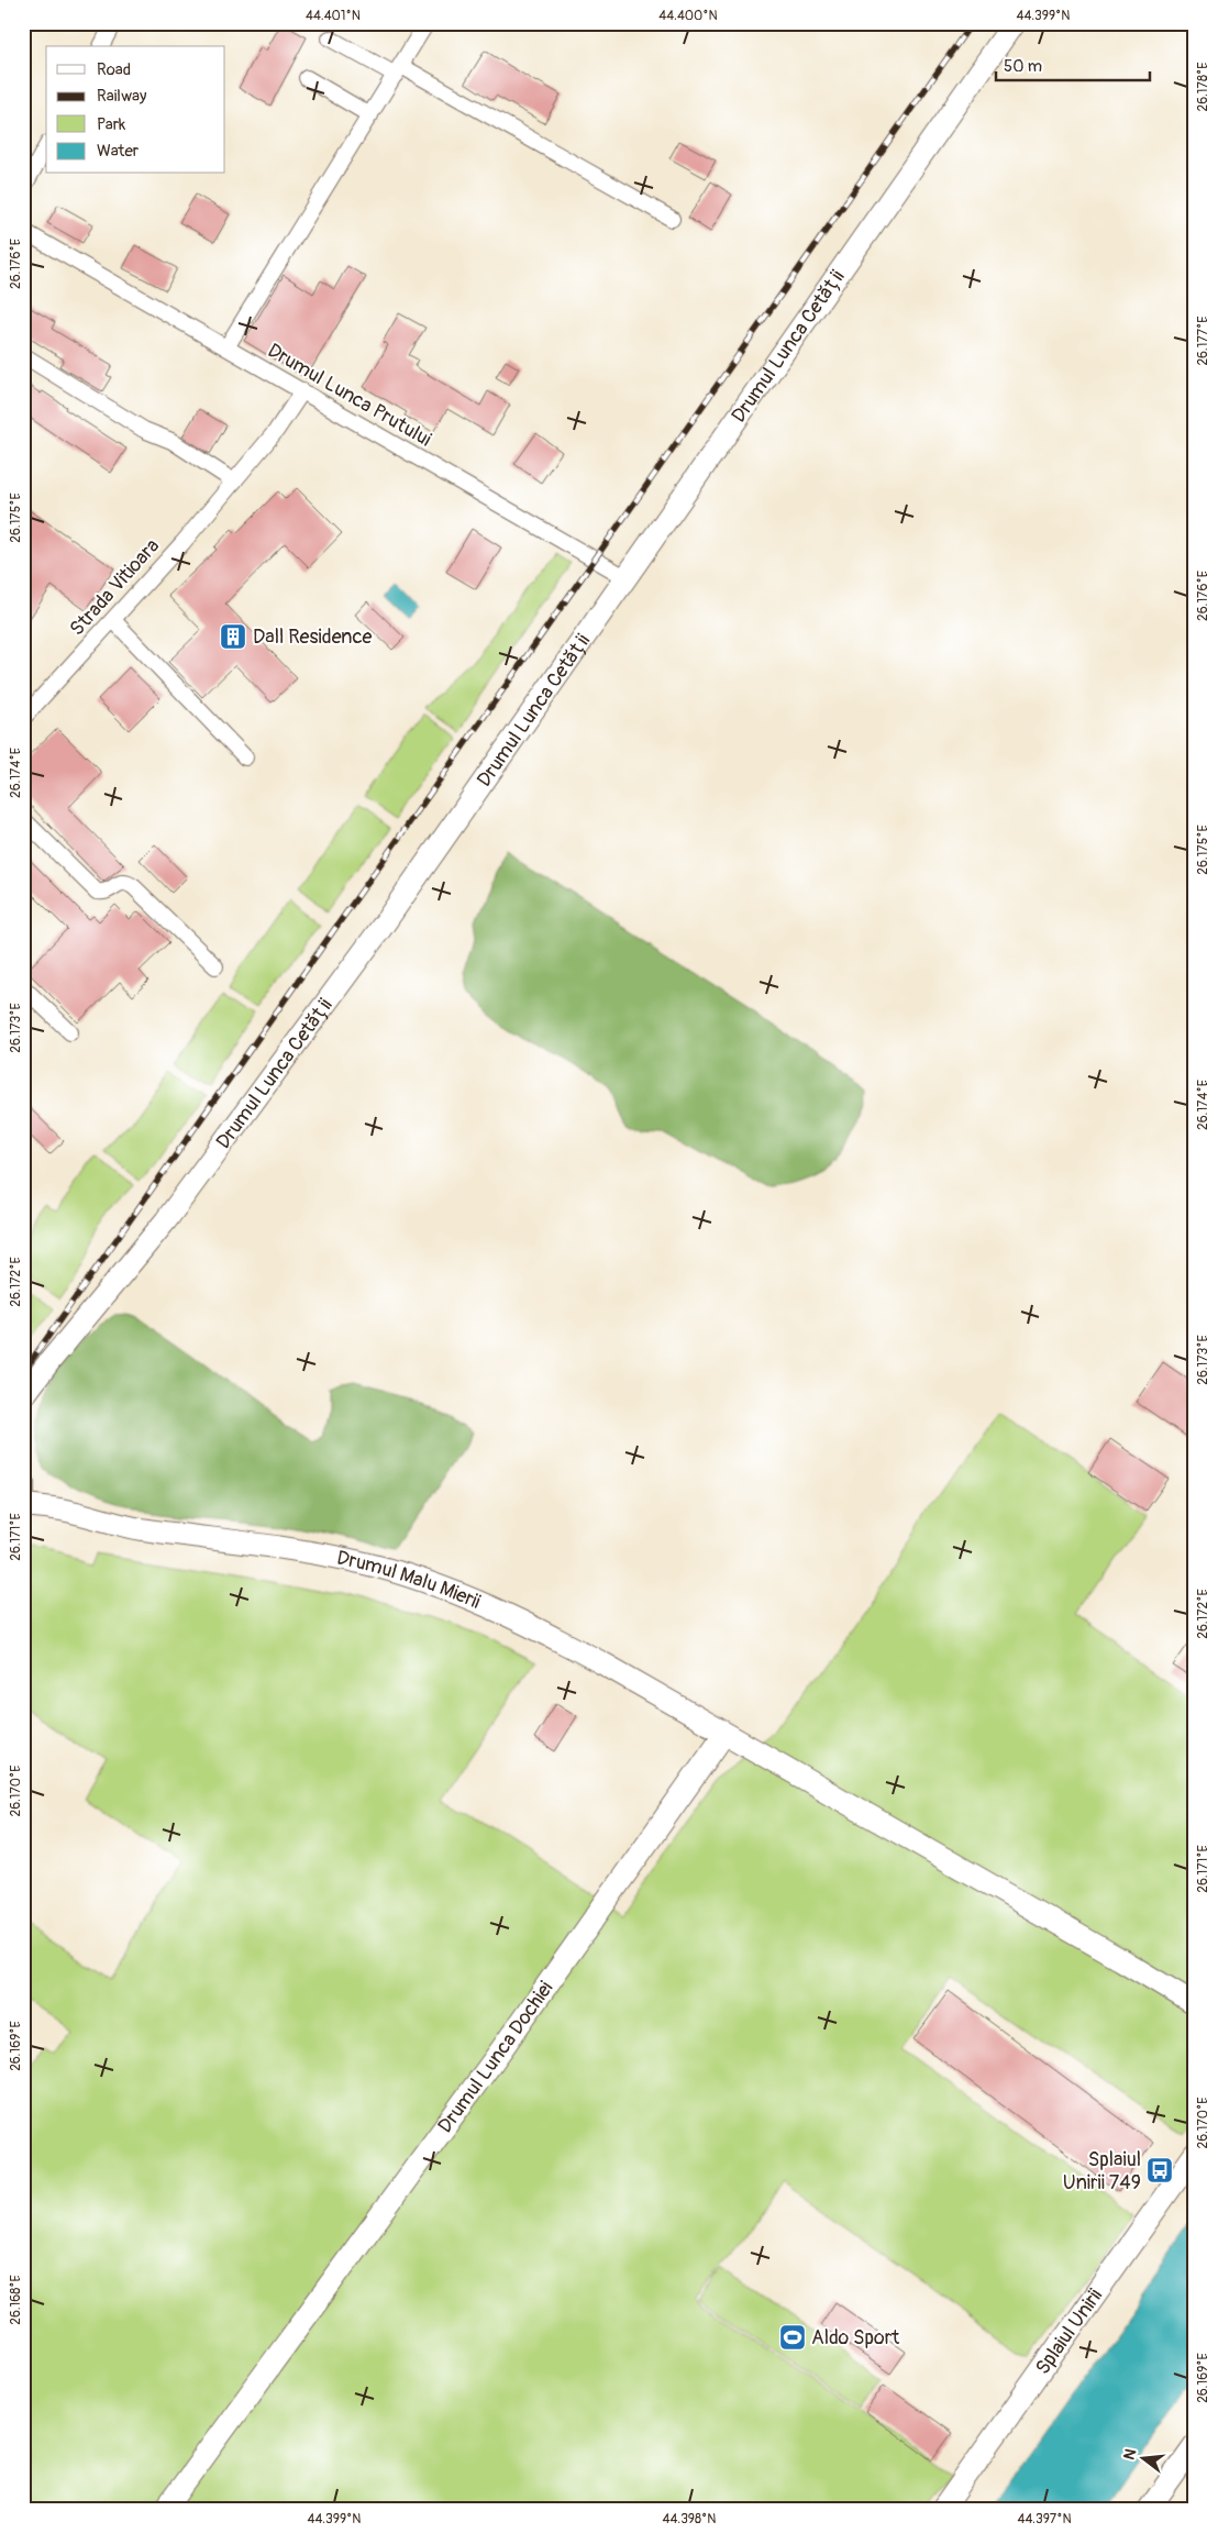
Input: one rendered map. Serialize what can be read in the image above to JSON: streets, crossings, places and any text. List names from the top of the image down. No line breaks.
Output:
{"streets":{"street":["Drumul Lunca Cetății","Drumul Lunca Prutului","Strada Vitioara","Drumul Malu Mierii","Drumul Lunca Dochiei","Splaiul Unirii"]},"crossings":[["Drumul Lunca Cetății","Drumul Lunca Prutului"],["Drumul Lunca Prutului","Strada Vitioara"],["Drumul Malu Mierii","Drumul Lunca Dochiei"]],"places":{"building":["Dall Residence"],"bus stop":["Splaiul Unirii 749"],"sports":["Aldo Sport"]},"legend":["Road","Railway","Park","Water"],"scale_bar":"50 m","north":"left","coordinates":["44.401°N","44.400°N","44.399°N","26.178°E","26.176°E","26.177°E","26.175°E","26.174°E","26.173°E","26.172°E","26.171°E","26.170°E","26.169°E","26.168°E","44.398°N","44.397°N"]}
